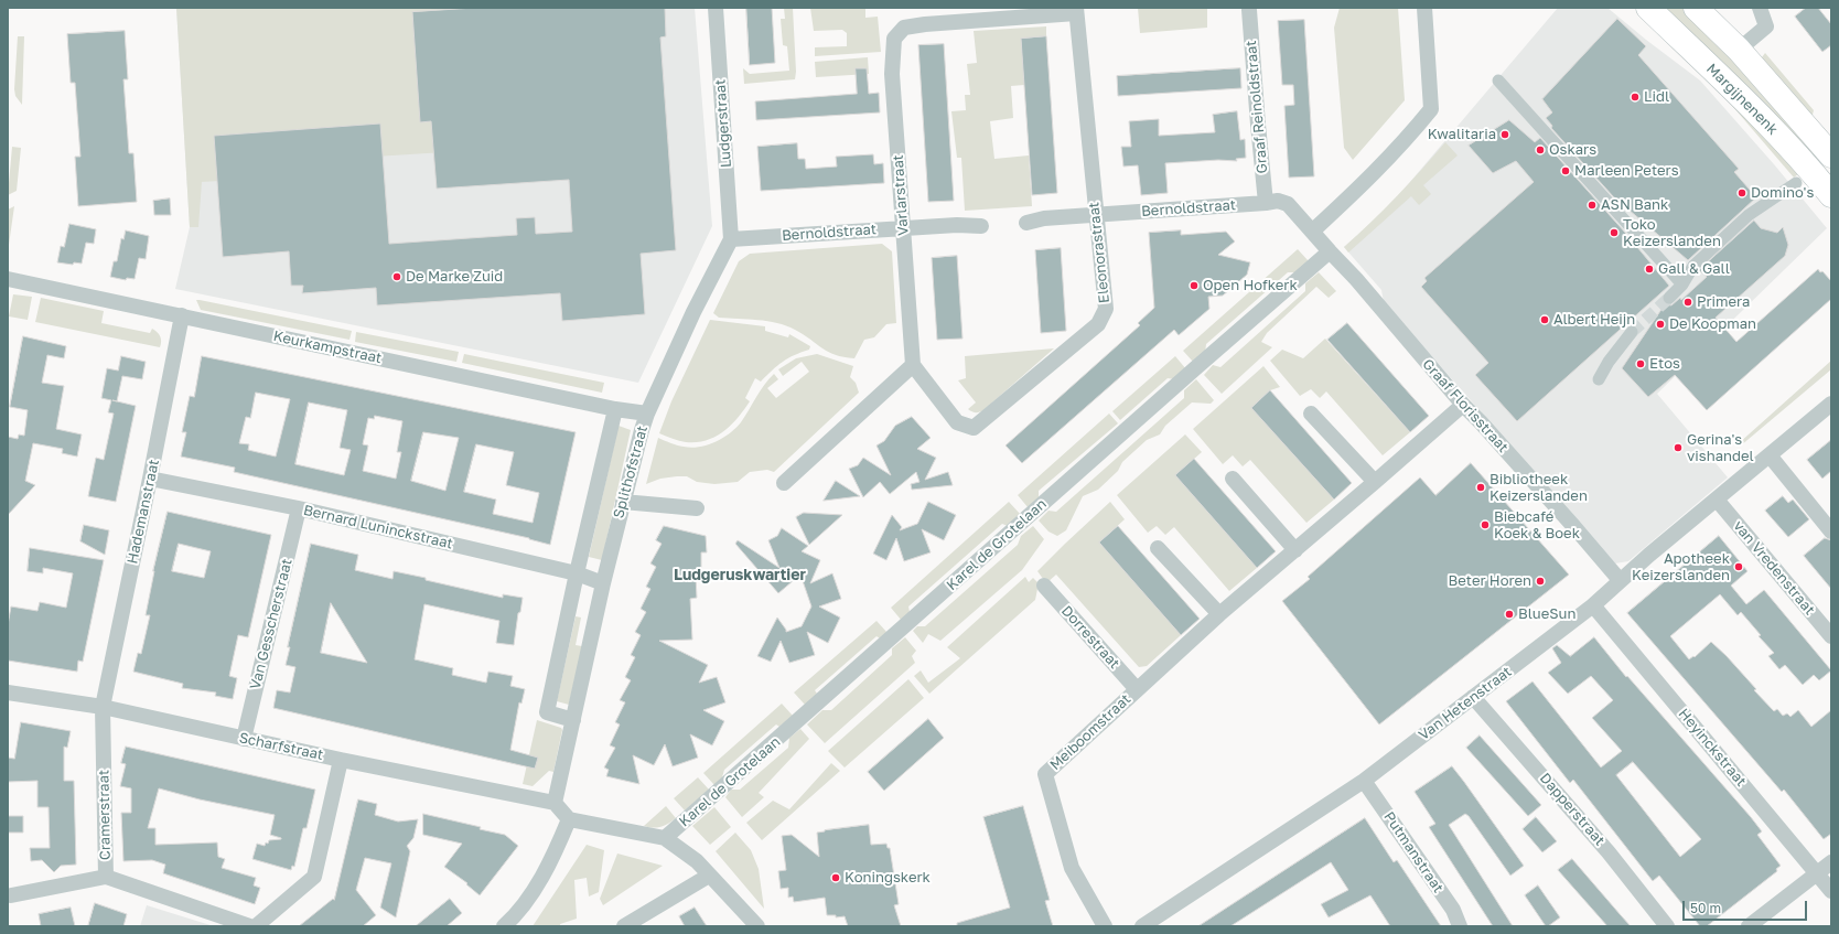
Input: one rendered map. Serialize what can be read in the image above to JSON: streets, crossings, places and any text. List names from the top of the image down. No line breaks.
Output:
{"streets":{"main road":["Margijnenenk"],"street":["Graaf Reinoldstraat","Ludgerstraat","Varlarstraat","Bernoldstraat","Eleonorastraat","Keurkampstraat","Graaf Florisstraat","Splithofstraat","Hademanstraat","Bernard Luninckstraat","Karel de Grotelaan","van Vredenstraat","Van Gesscherstraat","Dorrestraat","Van Hetenstraat","Meiboomstraat","Scharfstraat","Heyinckstraat","Dapperstraat","Cramerstraat","Putmanstraat"]},"crossings":[["Graaf Reinoldstraat","Bernoldstraat"],["Ludgerstraat","Bernoldstraat"],["Ludgerstraat","Splithofstraat"],["Varlarstraat","Bernoldstraat"],["Varlarstraat","Eleonorastraat"],["Bernoldstraat","Eleonorastraat"],["Bernoldstraat","Graaf Florisstraat"],["Bernoldstraat","Splithofstraat"],["Bernoldstraat","Karel de Grotelaan"],["Keurkampstraat","Splithofstraat"],["Keurkampstraat","Hademanstraat"],["Graaf Florisstraat","Karel de Grotelaan"],["Graaf Florisstraat","Van Hetenstraat"],["Graaf Florisstraat","Meiboomstraat"],["Splithofstraat","Bernard Luninckstraat"],["Splithofstraat","Scharfstraat"],["Hademanstraat","Bernard Luninckstraat"],["Hademanstraat","Scharfstraat"],["Hademanstraat","Cramerstraat"],["Bernard Luninckstraat","Van Gesscherstraat"],["van Vredenstraat","Van Hetenstraat"],["Van Gesscherstraat","Scharfstraat"],["Dorrestraat","Meiboomstraat"],["Van Hetenstraat","Heyinckstraat"],["Van Hetenstraat","Dapperstraat"],["Van Hetenstraat","Putmanstraat"],["Scharfstraat","Cramerstraat"]],"districts":["Ludgeruskwartier"],"places":["Lidl","Kwalitaria","Oskars","Marleen Peters","Domino's","ASN Bank","Toko Keizerslanden","Gall & Gall","De Marke Zuid","Open Hofkerk","Primera","Albert Heijn","De Koopman","Etos","Gerina's vishandel","Bibliotheek Keizerslanden","Biebcafé Koek & Boek","Apotheek Keizerslanden","Beter Horen","BlueSun","Koningskerk"],"scale_bar":"50 m"}
